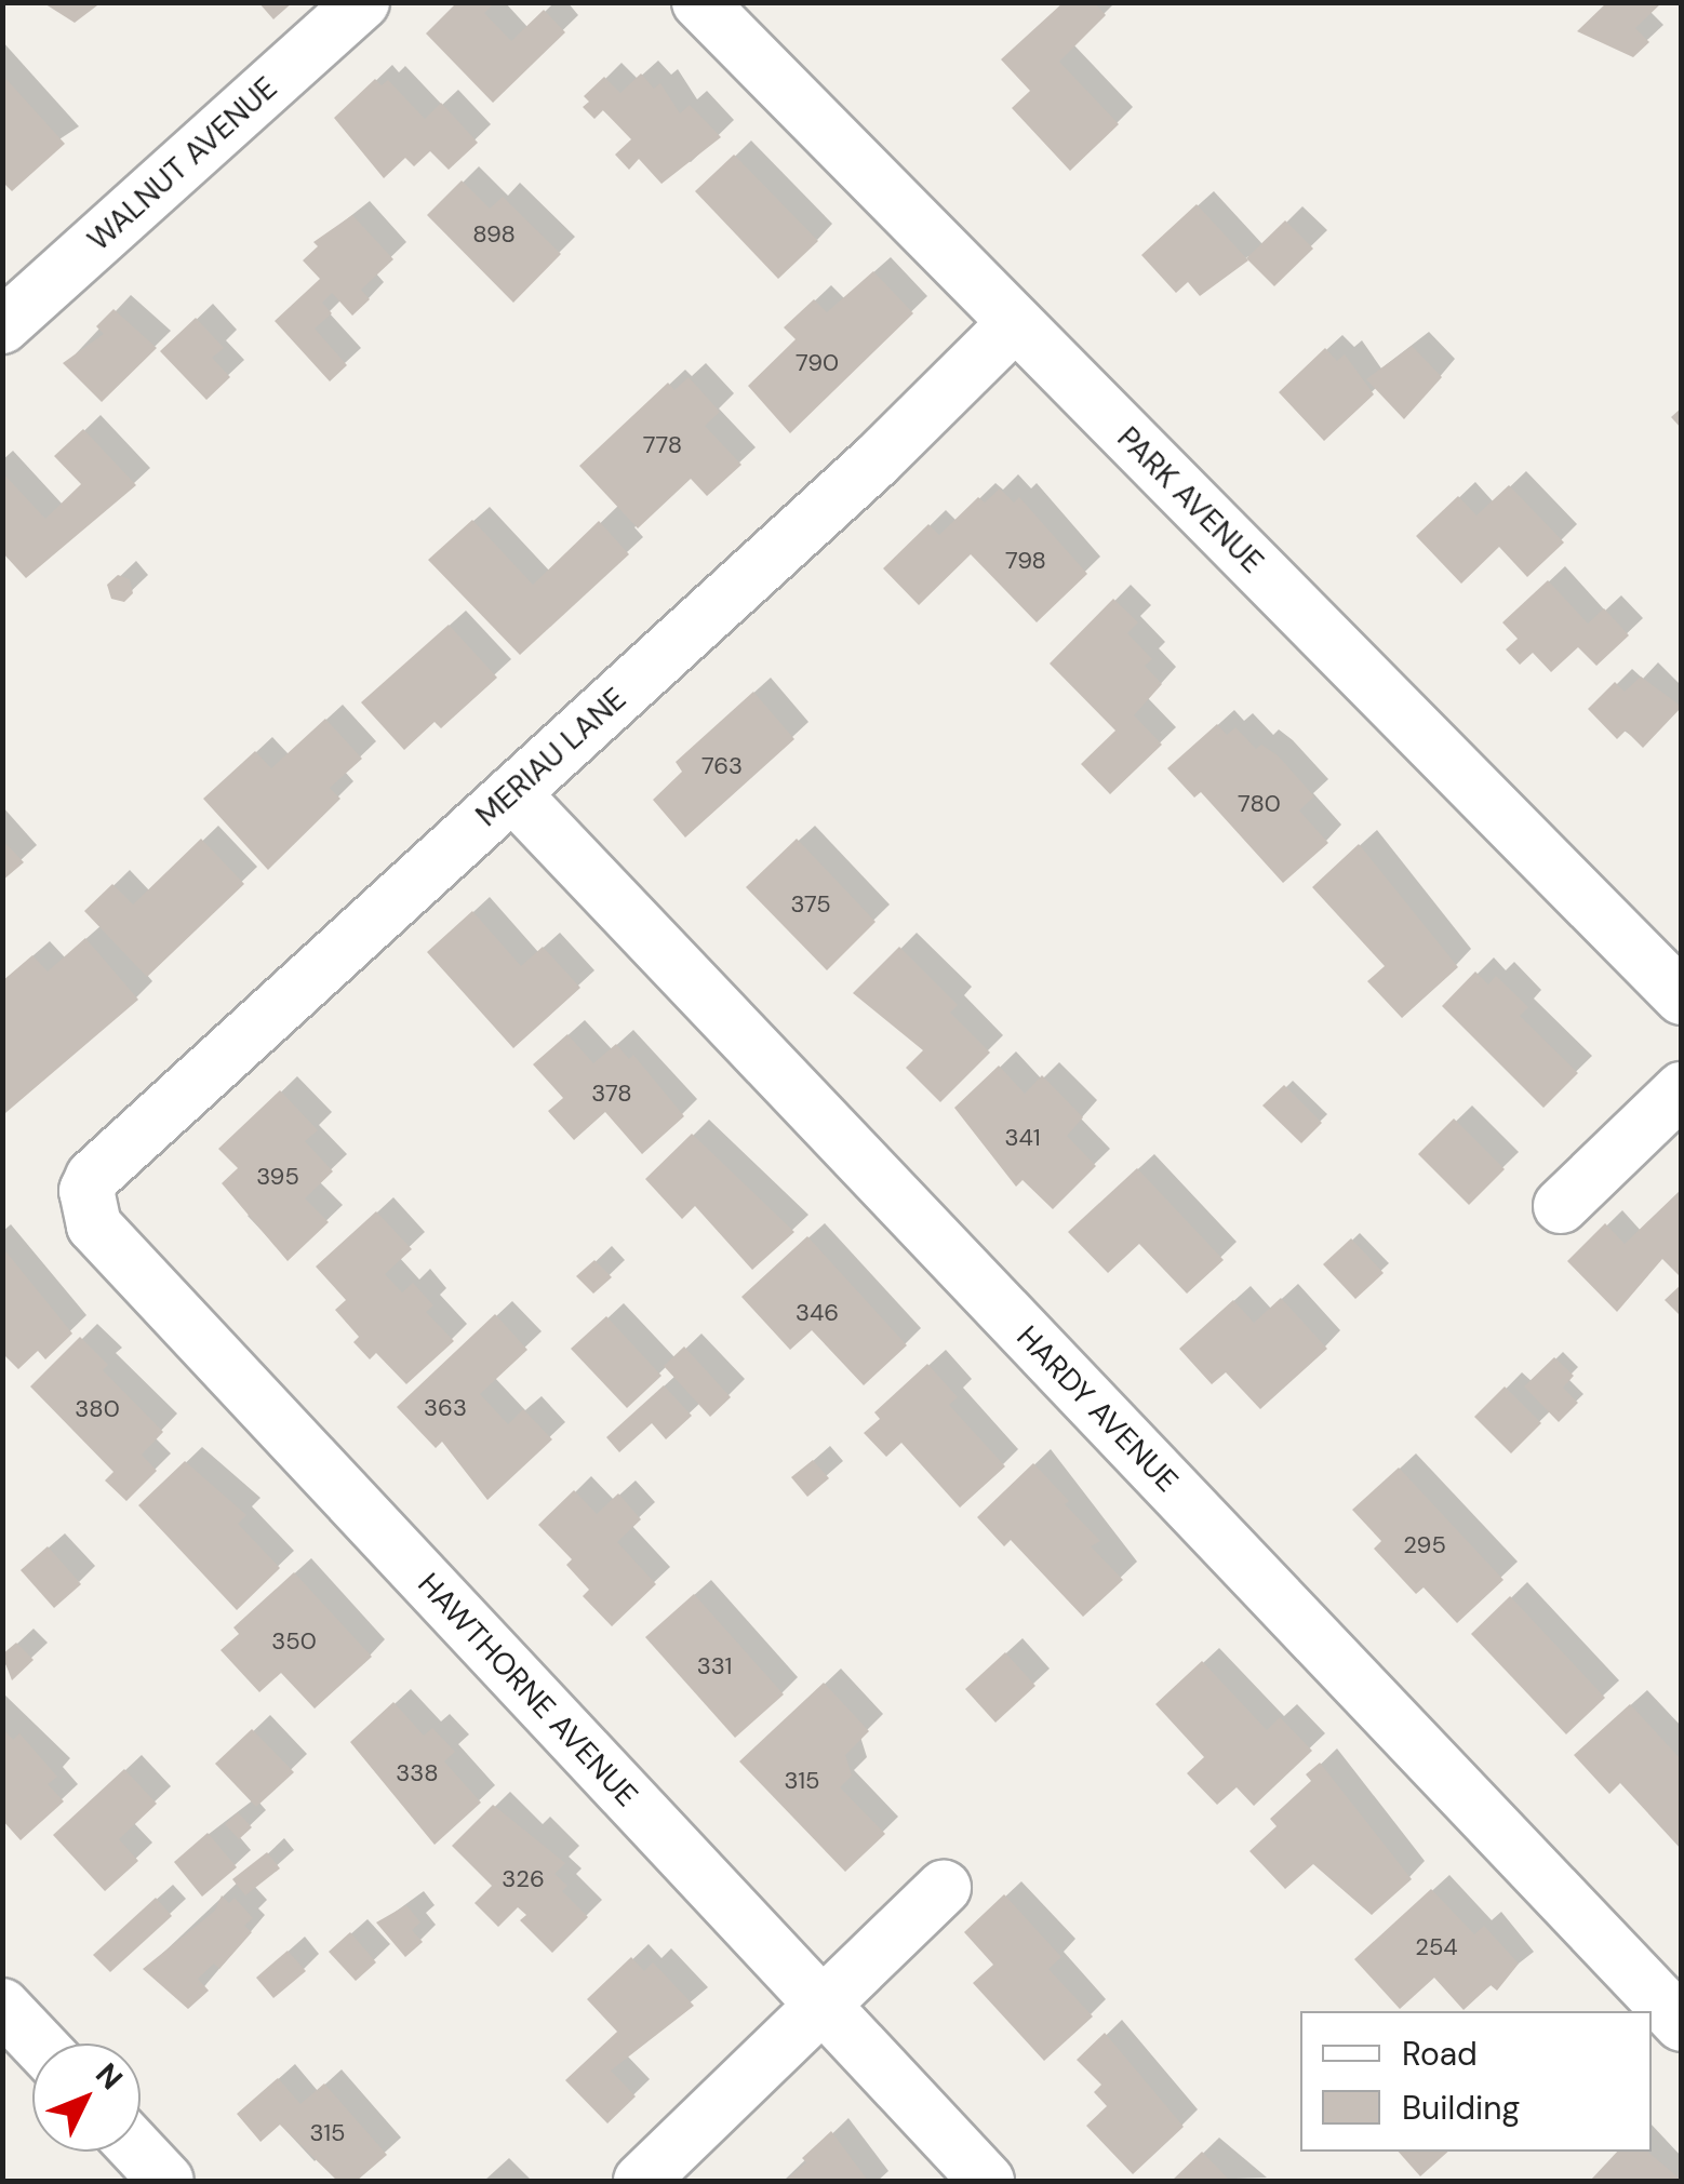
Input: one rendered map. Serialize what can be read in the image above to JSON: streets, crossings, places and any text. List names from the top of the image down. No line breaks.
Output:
{"streets":{"street":["WALNUT AVENUE","PARK AVENUE","MERIAU LANE","HARDY AVENUE","HAWTHORNE AVENUE"]},"crossings":[["PARK AVENUE","MERIAU LANE"],["MERIAU LANE","HARDY AVENUE"],["MERIAU LANE","HAWTHORNE AVENUE"]],"house_numbers":["898","790","778","798","763","780","375","378","341","395","346","363","380","295","350","331","338","315","326","254","315"],"legend":["Road","Building"],"north":"top right"}
